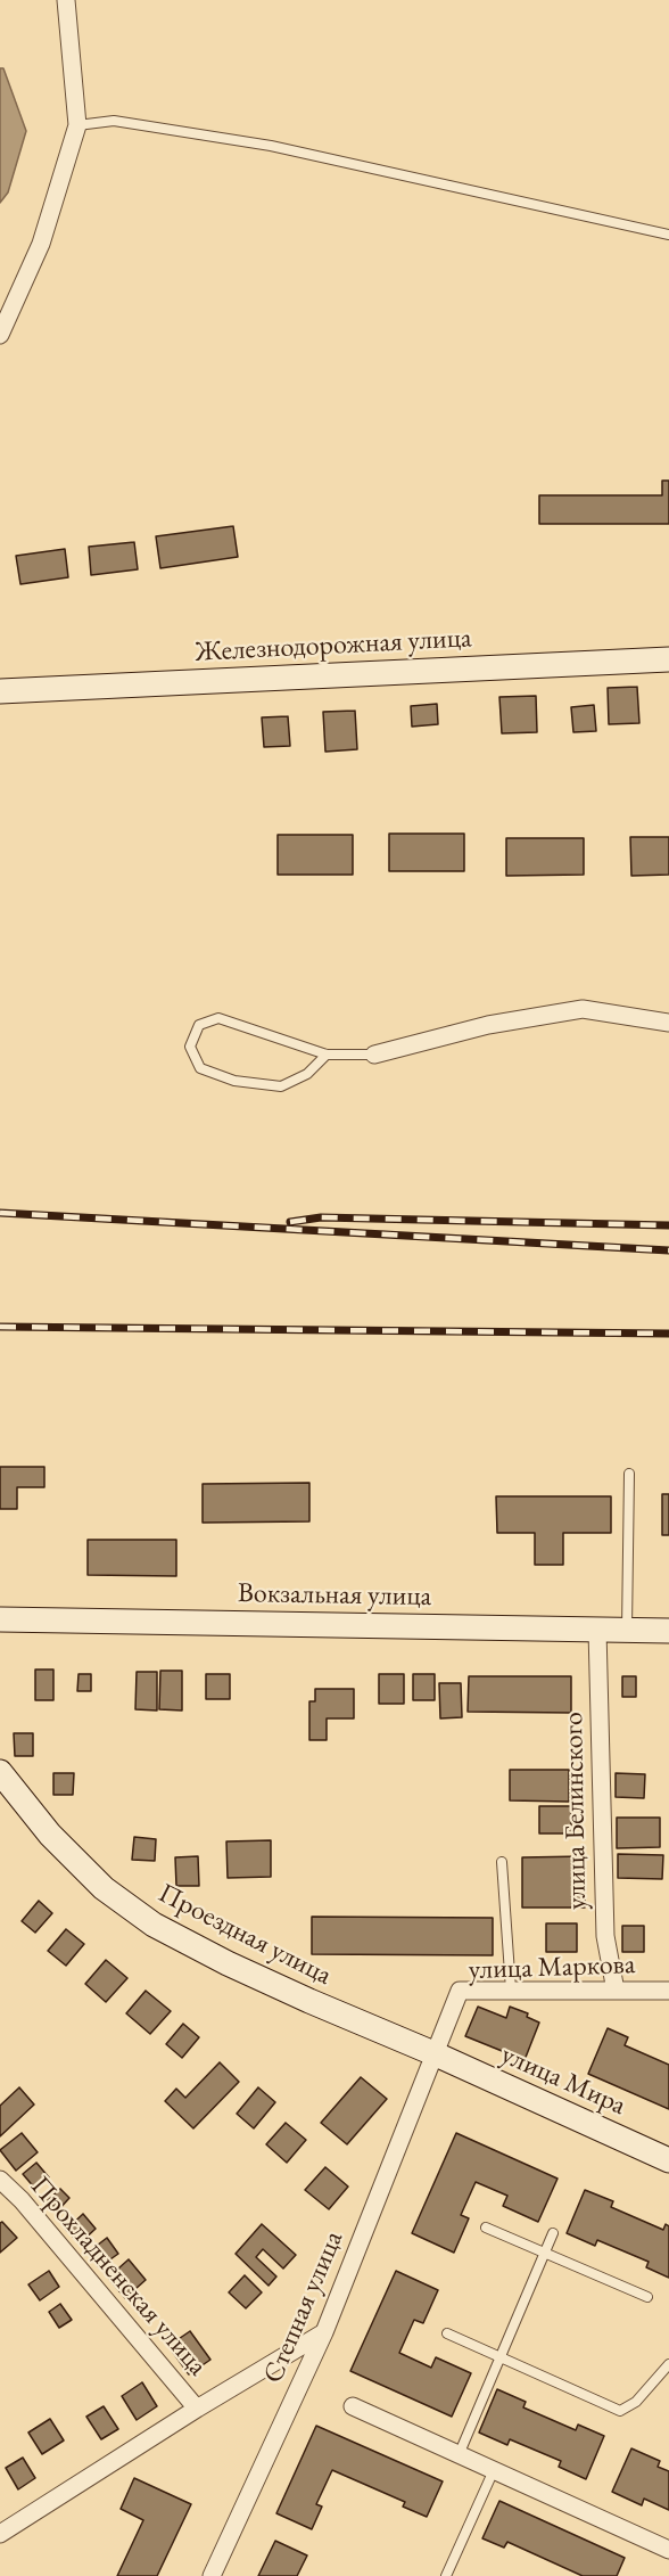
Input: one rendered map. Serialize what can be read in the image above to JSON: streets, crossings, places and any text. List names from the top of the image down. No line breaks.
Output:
{"streets":{"street":["Железнодорожная улица","Вокзальная улица","улица Белинского","Проездная улица","улица Маркова","улица Мира","Прохладненская улица","Степная улица"]},"crossings":[["Вокзальная улица","улица Белинского"],["улица Белинского","улица Маркова"],["Проездная улица","улица Маркова"],["Проездная улица","улица Мира"],["Проездная улица","Степная улица"],["улица Маркова","улица Мира"],["улица Маркова","Степная улица"],["улица Мира","Степная улица"]]}
